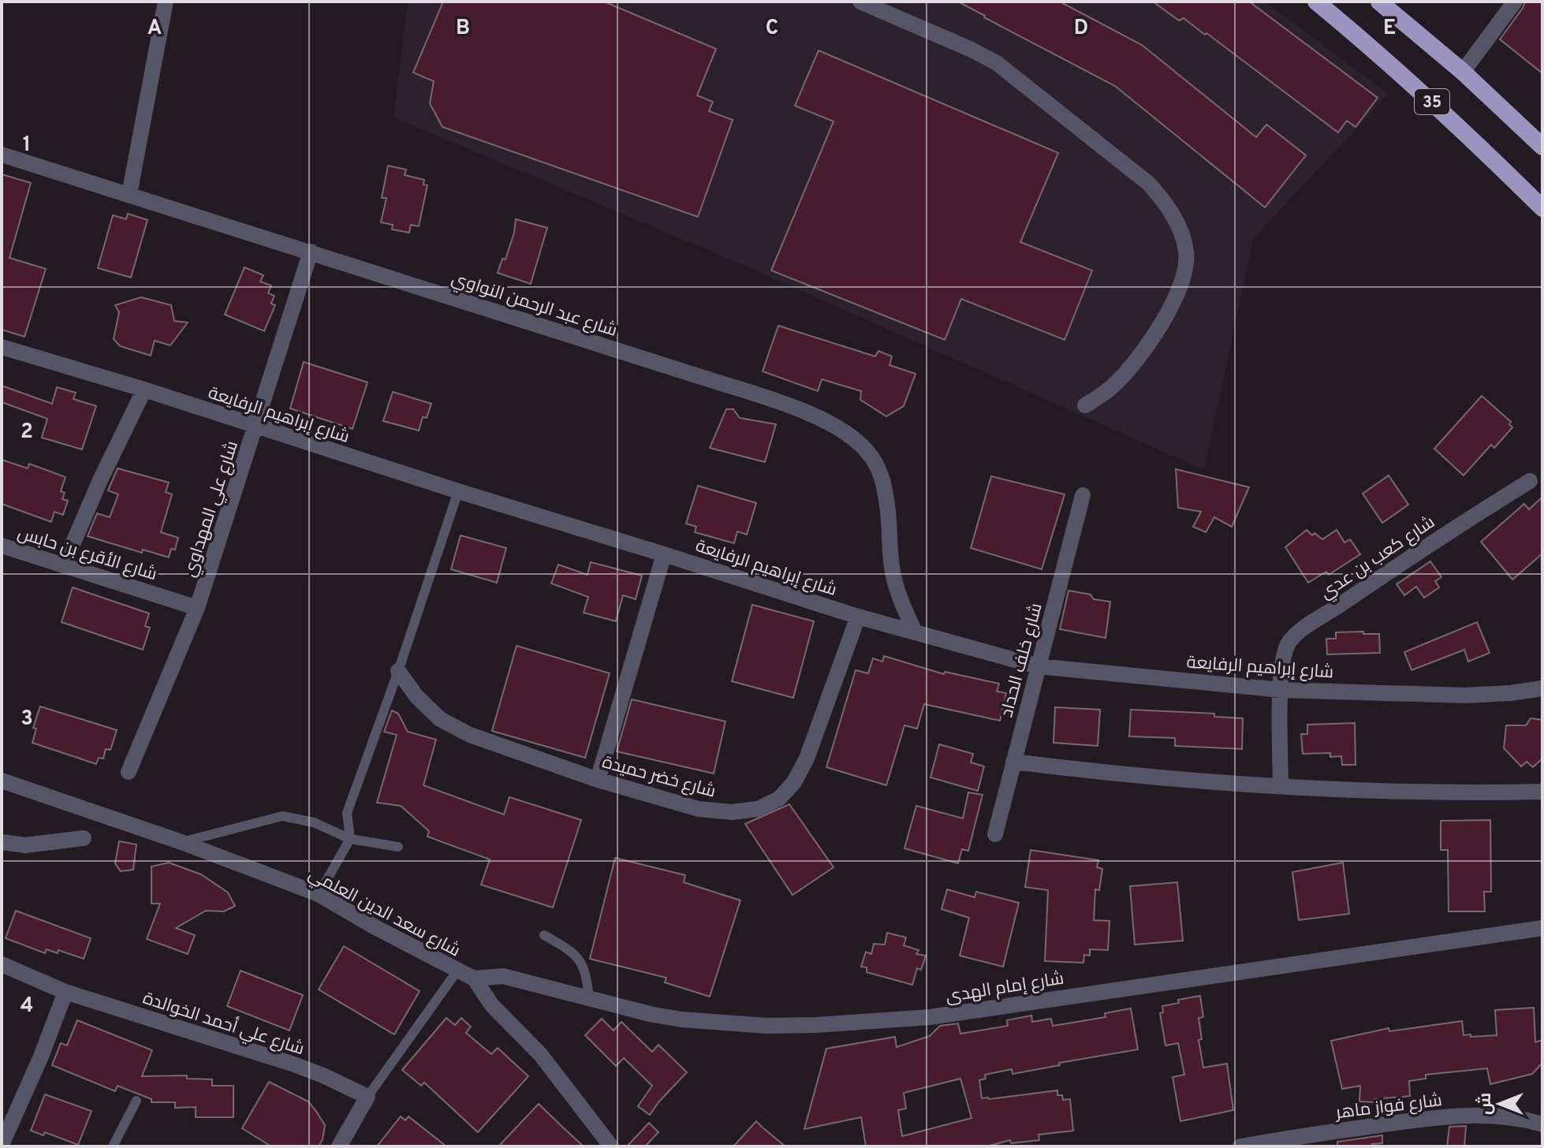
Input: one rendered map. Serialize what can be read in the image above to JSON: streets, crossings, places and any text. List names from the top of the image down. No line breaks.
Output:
{"streets":{"highway":["35"],"street":["شارع عبد الرحمن النواوي","شارع إبراهيم الرفايعة","شارع علي المهداوي","شارع الأقرع بن حابس","شارع كعب بن عدي","شارع خلف الحداد","شارع خضر حميدة","شارع سعد الدين العلمي","شارع إمام الهدى","شارع علي أحمد الخوالدة","شارع فواز ماهر"]},"crossings":[["شارع عبد الرحمن النواوي","شارع إبراهيم الرفايعة"],["شارع عبد الرحمن النواوي","شارع علي المهداوي"],["شارع إبراهيم الرفايعة","شارع علي المهداوي"],["شارع إبراهيم الرفايعة","شارع كعب بن عدي"],["شارع إبراهيم الرفايعة","شارع خلف الحداد"],["شارع إبراهيم الرفايعة","شارع خضر حميدة"],["شارع علي المهداوي","شارع الأقرع بن حابس"],["شارع سعد الدين العلمي","شارع إمام الهدى"]],"north":"left","grid":{"columns":["A","B","C","D","E"],"rows":["1","2","3","4"]}}
